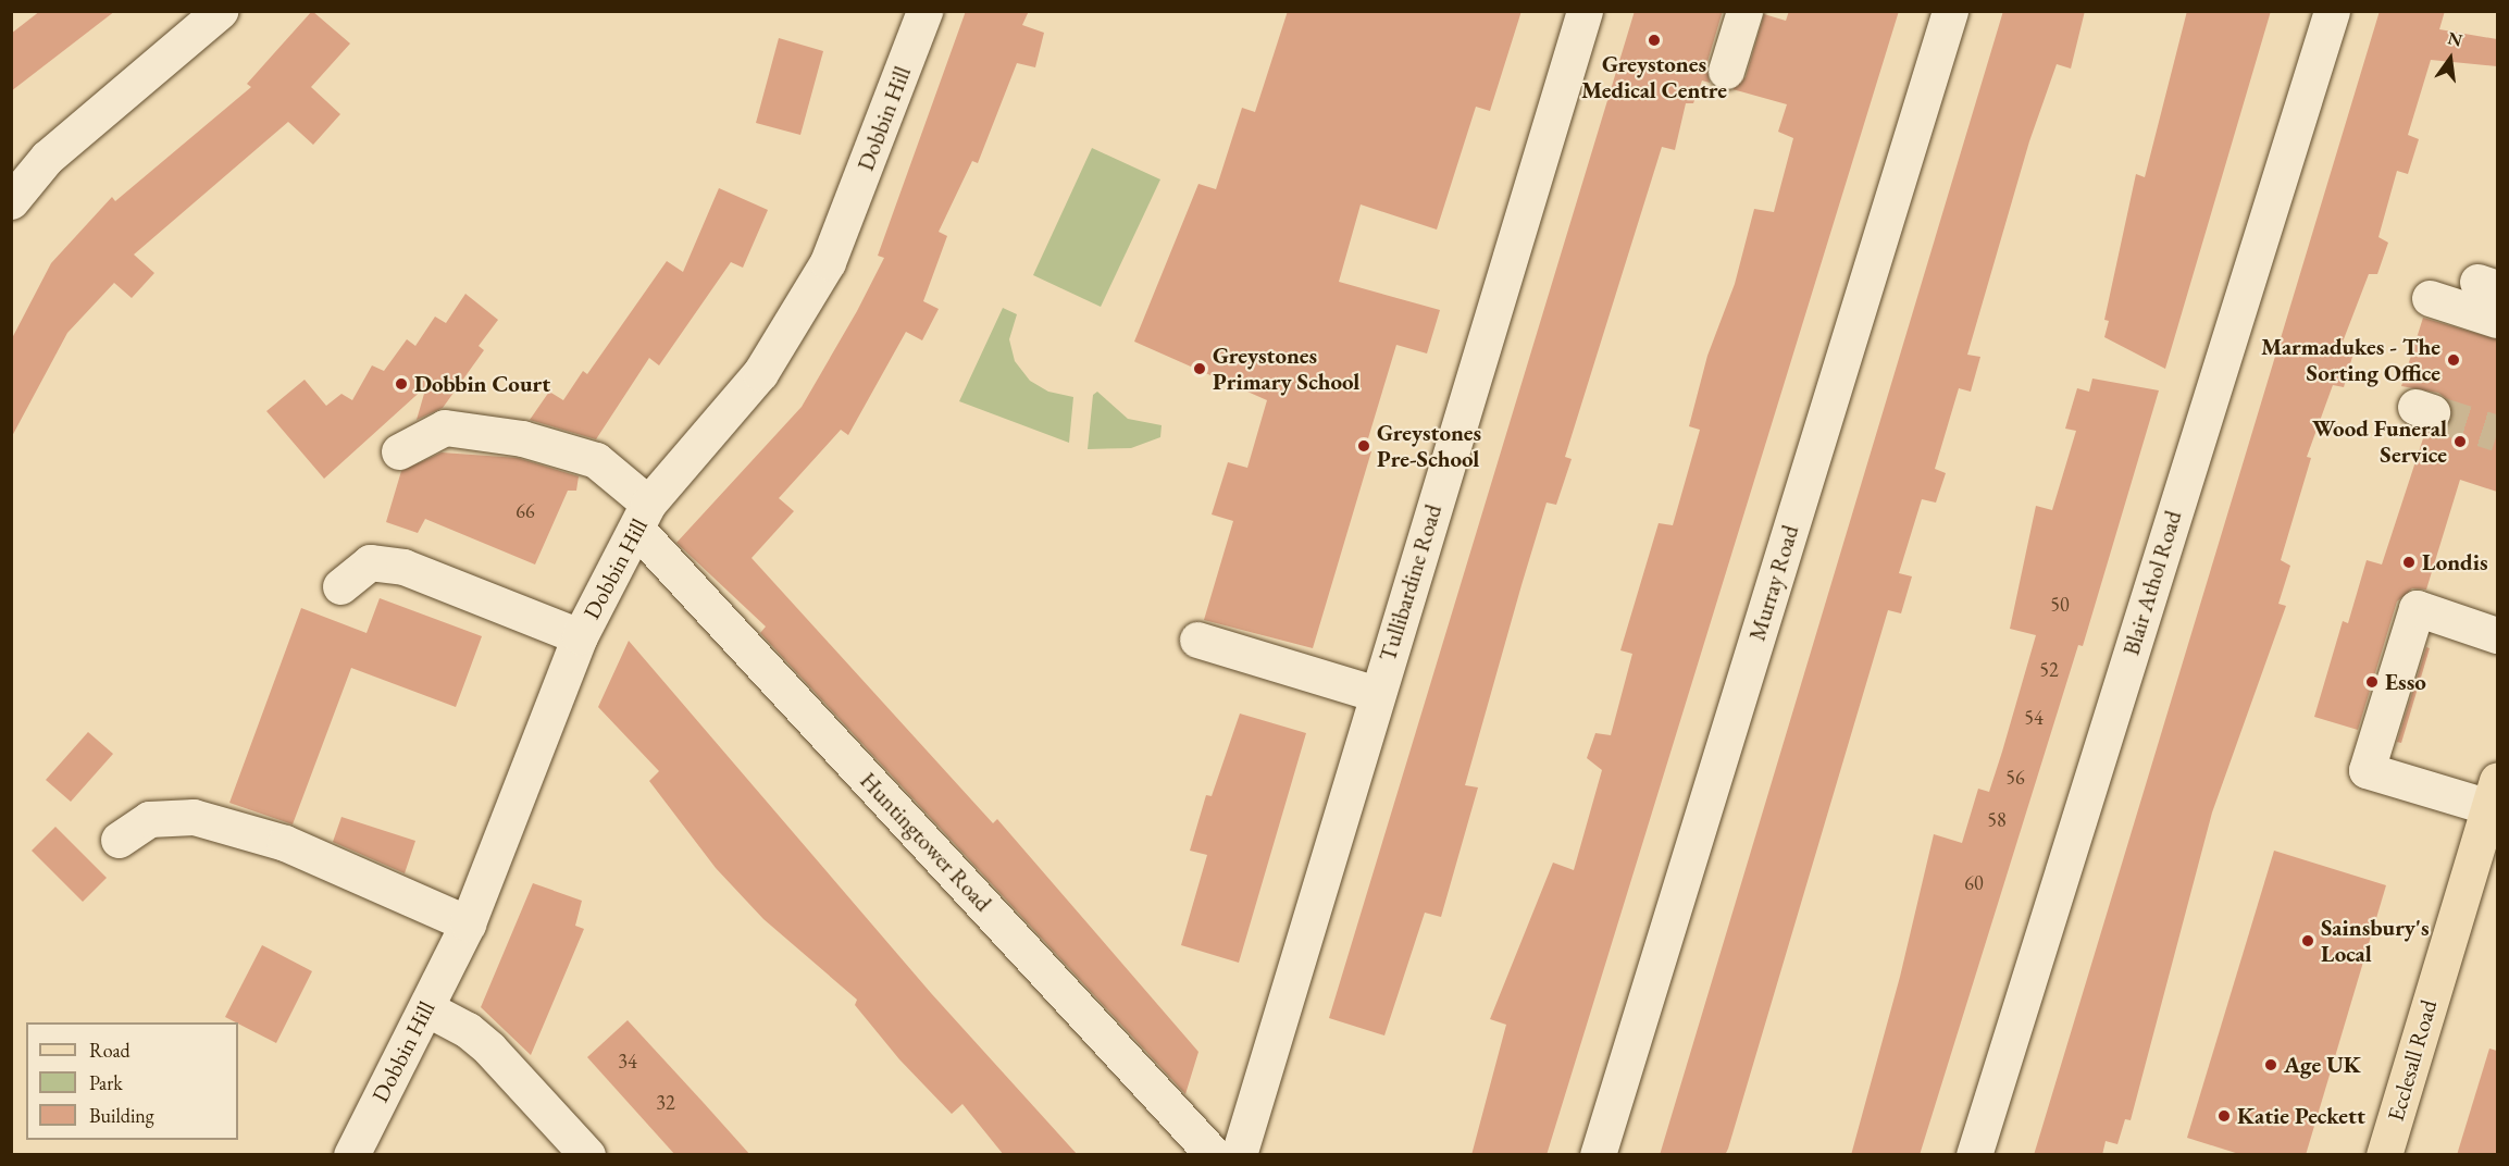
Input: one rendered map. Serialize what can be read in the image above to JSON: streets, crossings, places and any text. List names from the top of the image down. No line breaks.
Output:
{"streets":{"main road":["Ecclesall Road"],"street":["Dobbin Hill","Tullibardine Road","Murray Road","Blair Athol Road","Huntingtower Road"]},"crossings":[["Dobbin Hill","Huntingtower Road"]],"places":["Greystones Medical Centre","Marmadukes - The Sorting Office","Greystones Primary School","Dobbin Court","Wood Funeral Service","Greystones Pre-School","Londis","Esso","Sainsbury's Local","Age UK","Katie Peckett"],"house_numbers":["66","50","52","54","56","58","60","34","32"],"legend":["Road","Park","Building"],"north":"top"}
